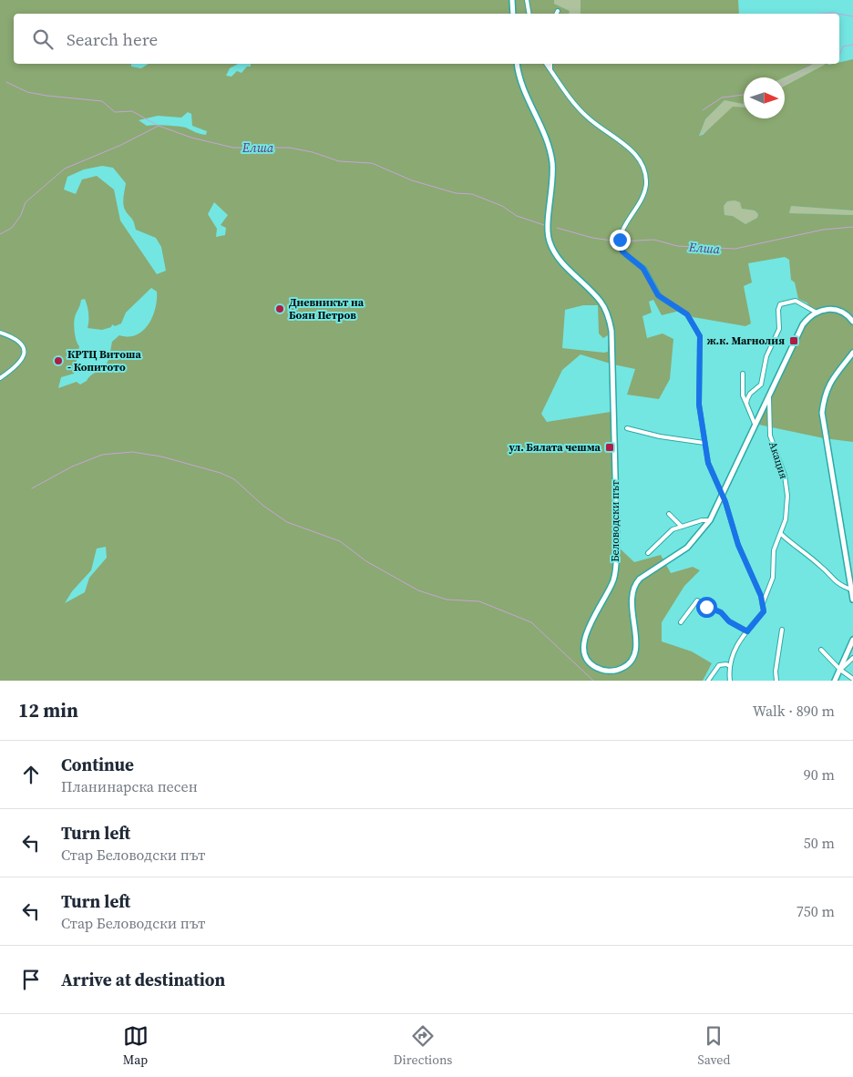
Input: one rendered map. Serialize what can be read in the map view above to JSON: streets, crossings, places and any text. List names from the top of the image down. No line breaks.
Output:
{"streets":{"street":["Акация","Беловодски път"]},"crossings":[["Акация","Беловодски път"]],"water":["Елша"],"places":{"other":["Дневникът на Боян Петров","КРТЦ Витоша - Копитото"],"transit":["ж.к. Магнолия","ул. Бялата чешма"]},"north":"right","page":{"search":"Search here","heading":["12 min","Walk · 890 m"],"list":[["Continue","Планинарска песен","90 m"],["Turn left","Стар Беловодски път","50 m"],["Turn left","Стар Беловодски път","750 m"],"Arrive at destination"],"nav":["Map","Directions","Saved"]}}
